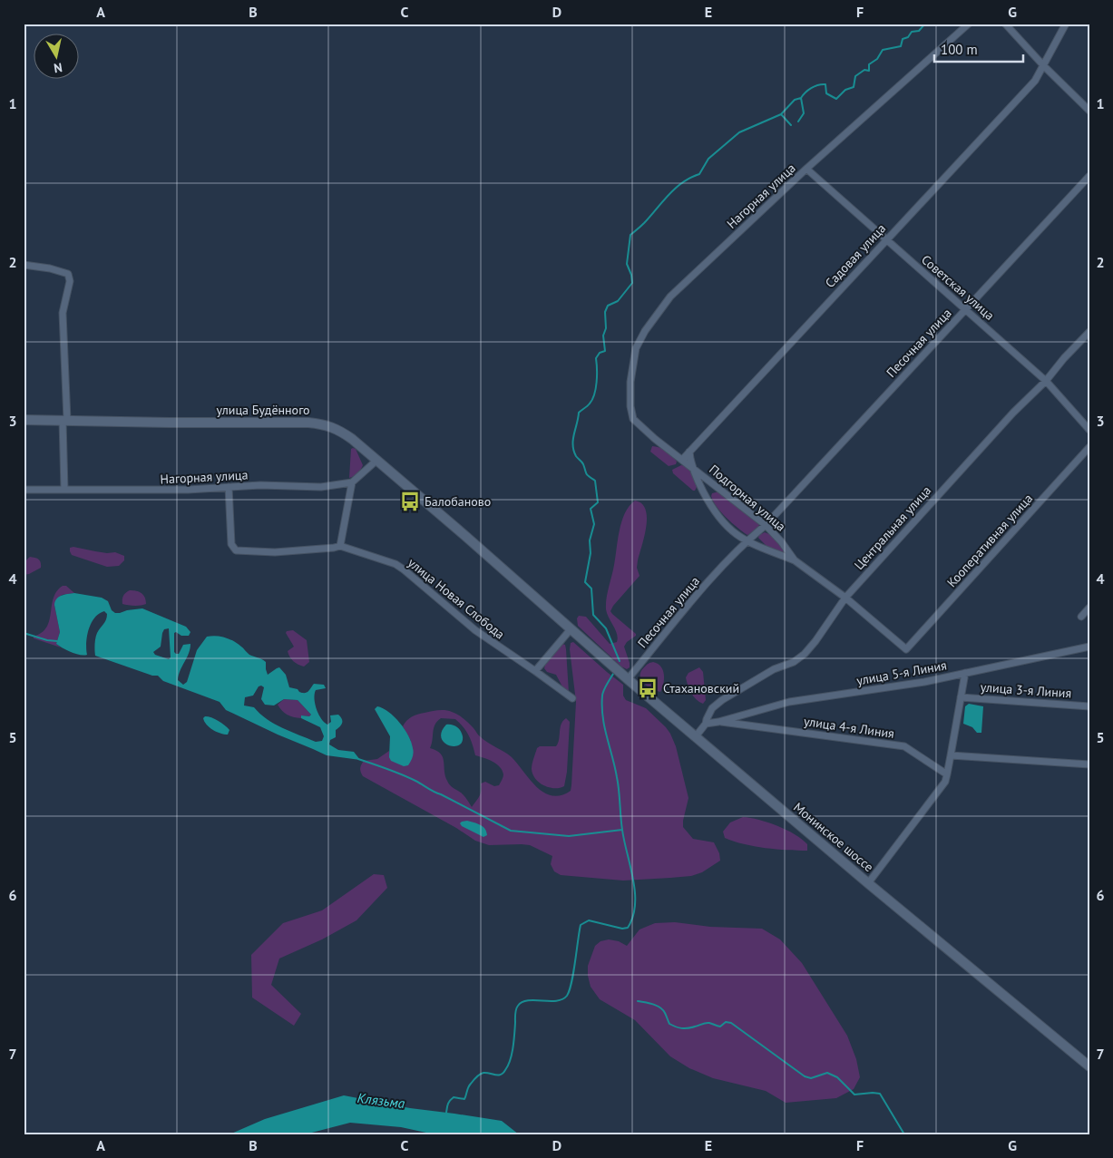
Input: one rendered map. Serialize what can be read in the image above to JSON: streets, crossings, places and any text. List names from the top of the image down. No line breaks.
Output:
{"streets":{"main road":["улица Будённого","Монинское шоссе"],"street":["Нагорная улица","Садовая улица","Советская улица","Песочная улица","Подгорная улица","Центральная улица","Кооперативная улица","улица Новая Слобода","улица 5-я Линия","улица 3-я Линия","улица 4-я Линия"]},"crossings":[["Нагорная улица","Советская улица"],["Нагорная улица","Подгорная улица"],["Нагорная улица","улица Новая Слобода"],["Садовая улица","Советская улица"],["Садовая улица","Подгорная улица"],["Советская улица","Песочная улица"],["Советская улица","Центральная улица"],["Песочная улица","Подгорная улица"],["Песочная улица","Монинское шоссе"],["улица Будённого","Монинское шоссе"],["Подгорная улица","Центральная улица"],["Подгорная улица","Кооперативная улица"],["Центральная улица","Монинское шоссе"],["улица 5-я Линия","улица 4-я Линия"]],"water":["Клязьма"],"places":{"bus stop":["Балобаново","Стахановский"]},"scale_bar":"100 m","north":"bottom","grid":{"columns":["A","B","C","D","E","F","G"],"rows":["1","2","3","4","5","6","7"]}}
